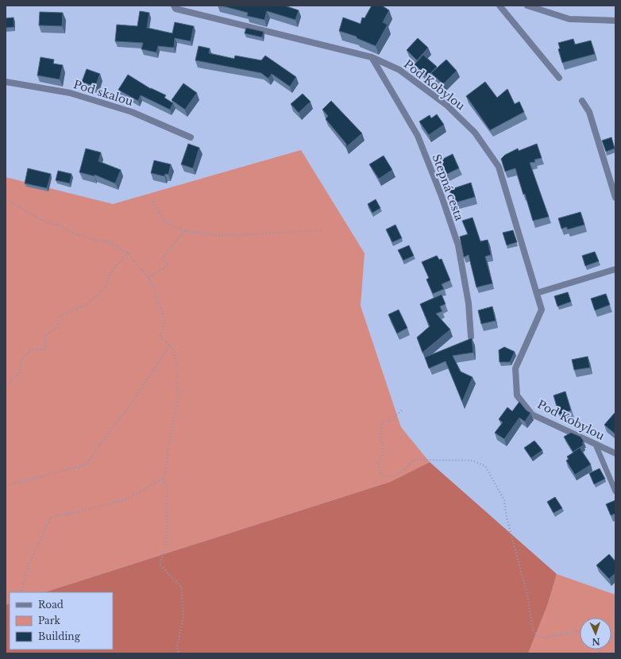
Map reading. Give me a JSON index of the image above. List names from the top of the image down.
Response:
{
  "streets": {
    "street": ["Pod Kobylou", "Pod skalou", "Stepná cesta"]
  },
  "crossings": [
    ["Pod Kobylou", "Stepná cesta"]
  ],
  "legend": ["Road", "Park", "Building"],
  "north": "bottom"
}
